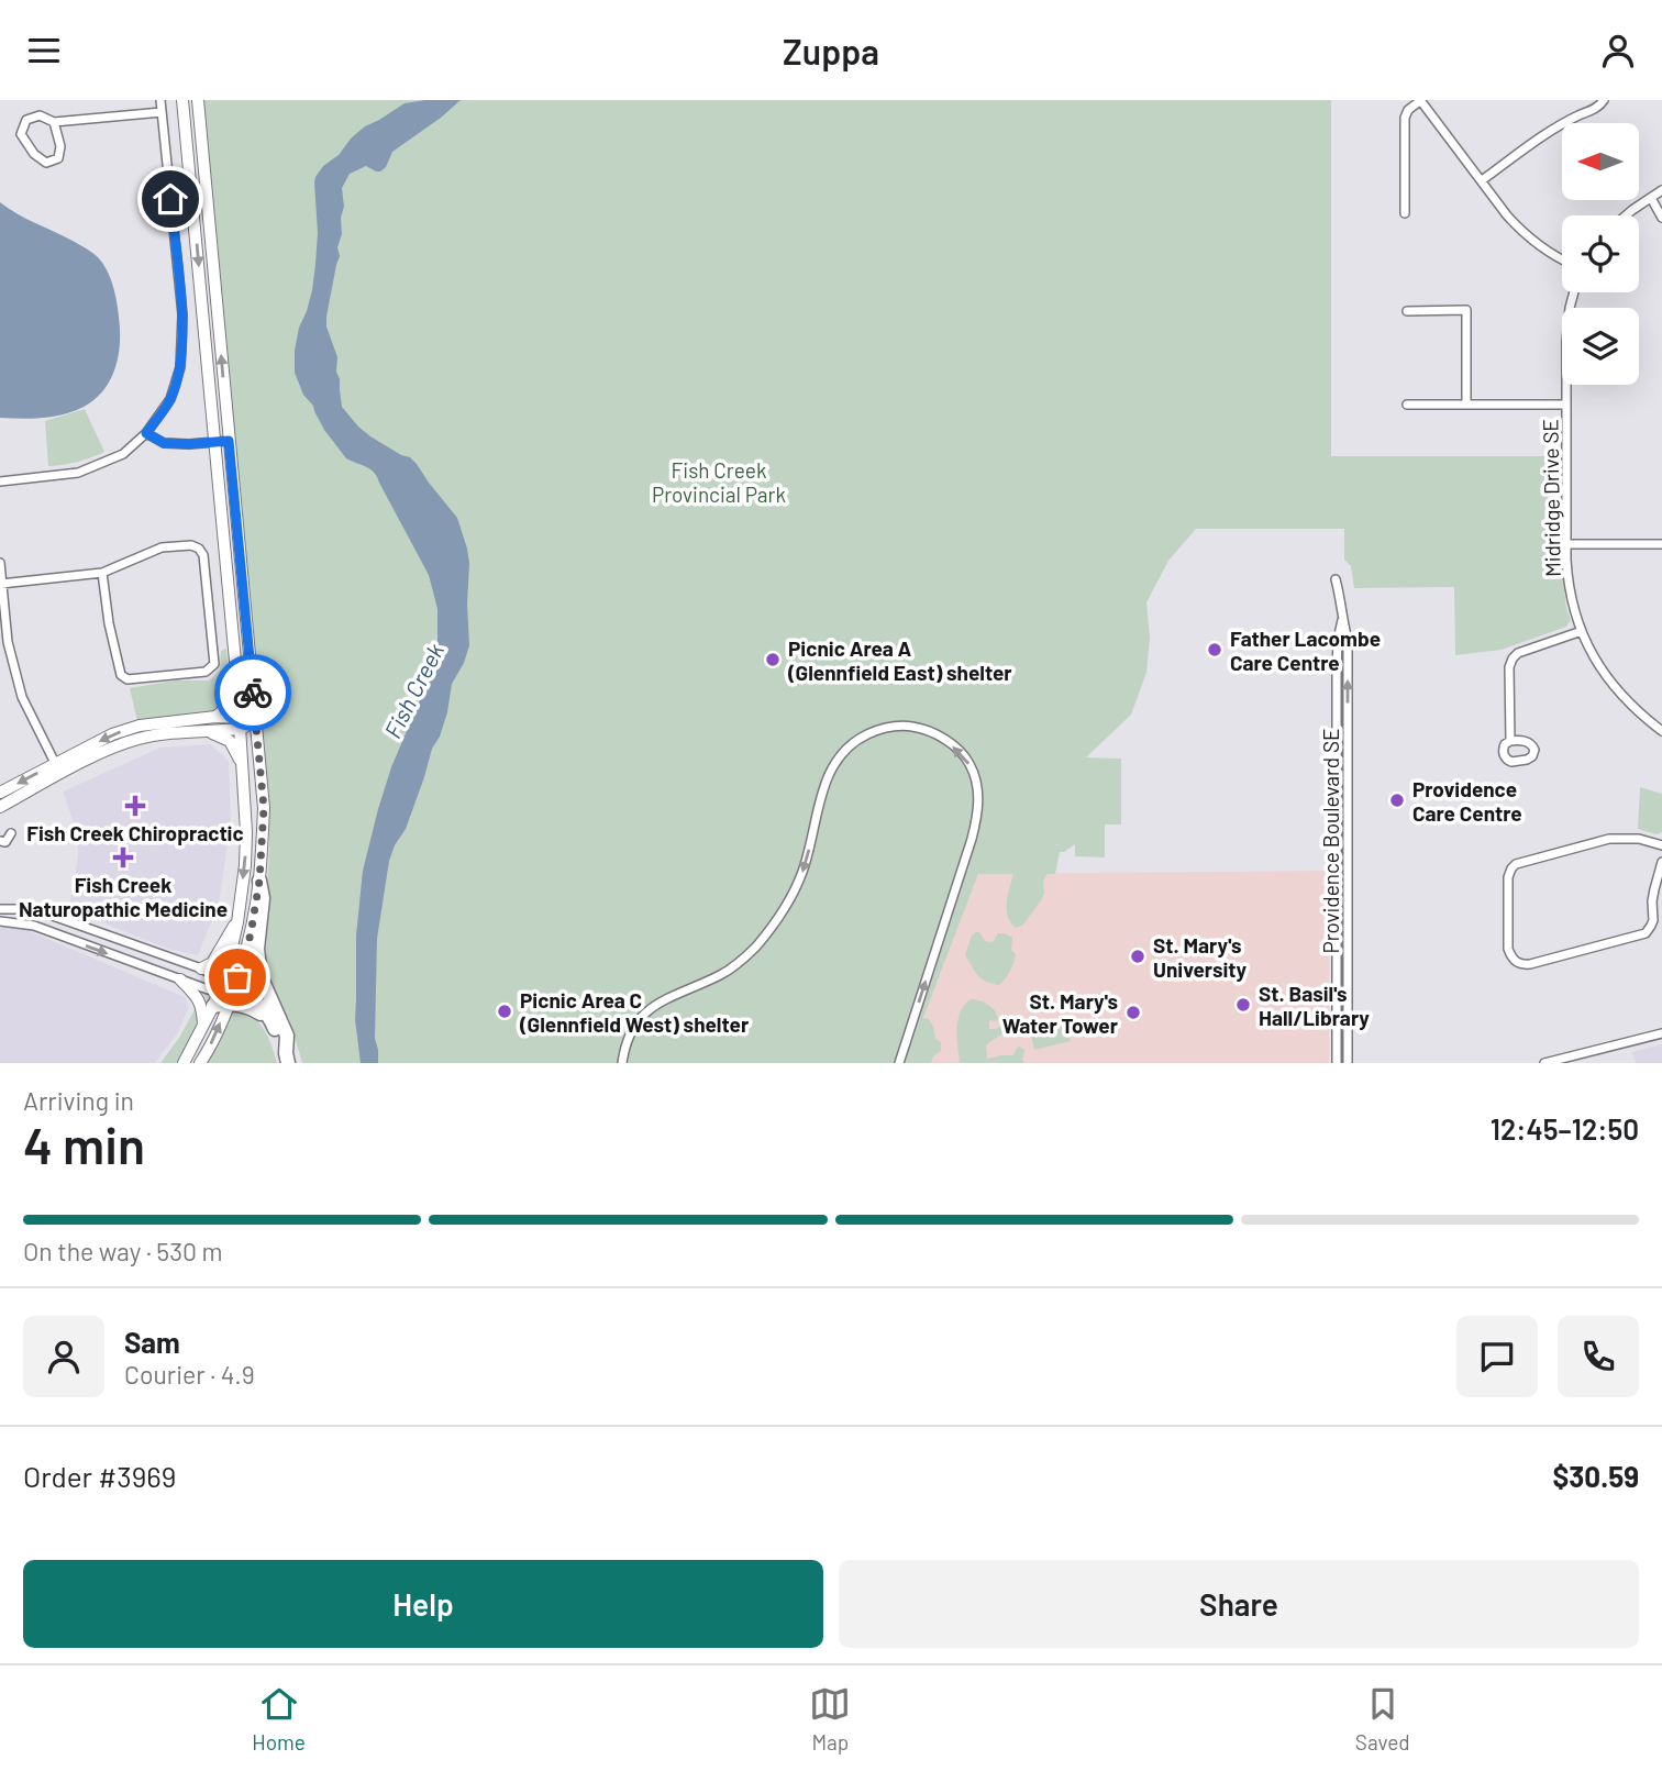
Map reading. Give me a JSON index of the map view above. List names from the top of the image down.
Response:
{
  "streets": {
    "street": ["Midridge Drive SE", "Providence Boulevard SE"]
  },
  "water": ["Fish Creek"],
  "parks": ["Fish Creek Provincial Park"],
  "places": {
    "other": [
      "Father Lacombe Care Centre",
      "Picnic Area A (Glennfield East) shelter",
      "Providence Care Centre",
      "St. Mary's University",
      "St. Basil's Hall/Library",
      "Picnic Area C (Glennfield West) shelter",
      "St. Mary's Water Tower"
    ],
    "health": ["Fish Creek Chiropractic", "Fish Creek Naturopathic Medicine"]
  },
  "north": "left",
  "page": {
    "header": "Zuppa",
    "heading": ["4 min", "Arriving in", "12:45–12:50"],
    "panel": [
      "Sam",
      "Courier · 4.9",
      "Order #3969",
      "$30.59"
    ],
    "bar": "On the way · 530 m",
    "buttons": ["Help", "Share"],
    "tabs": ["Home", "Map", "Saved"]
  }
}
